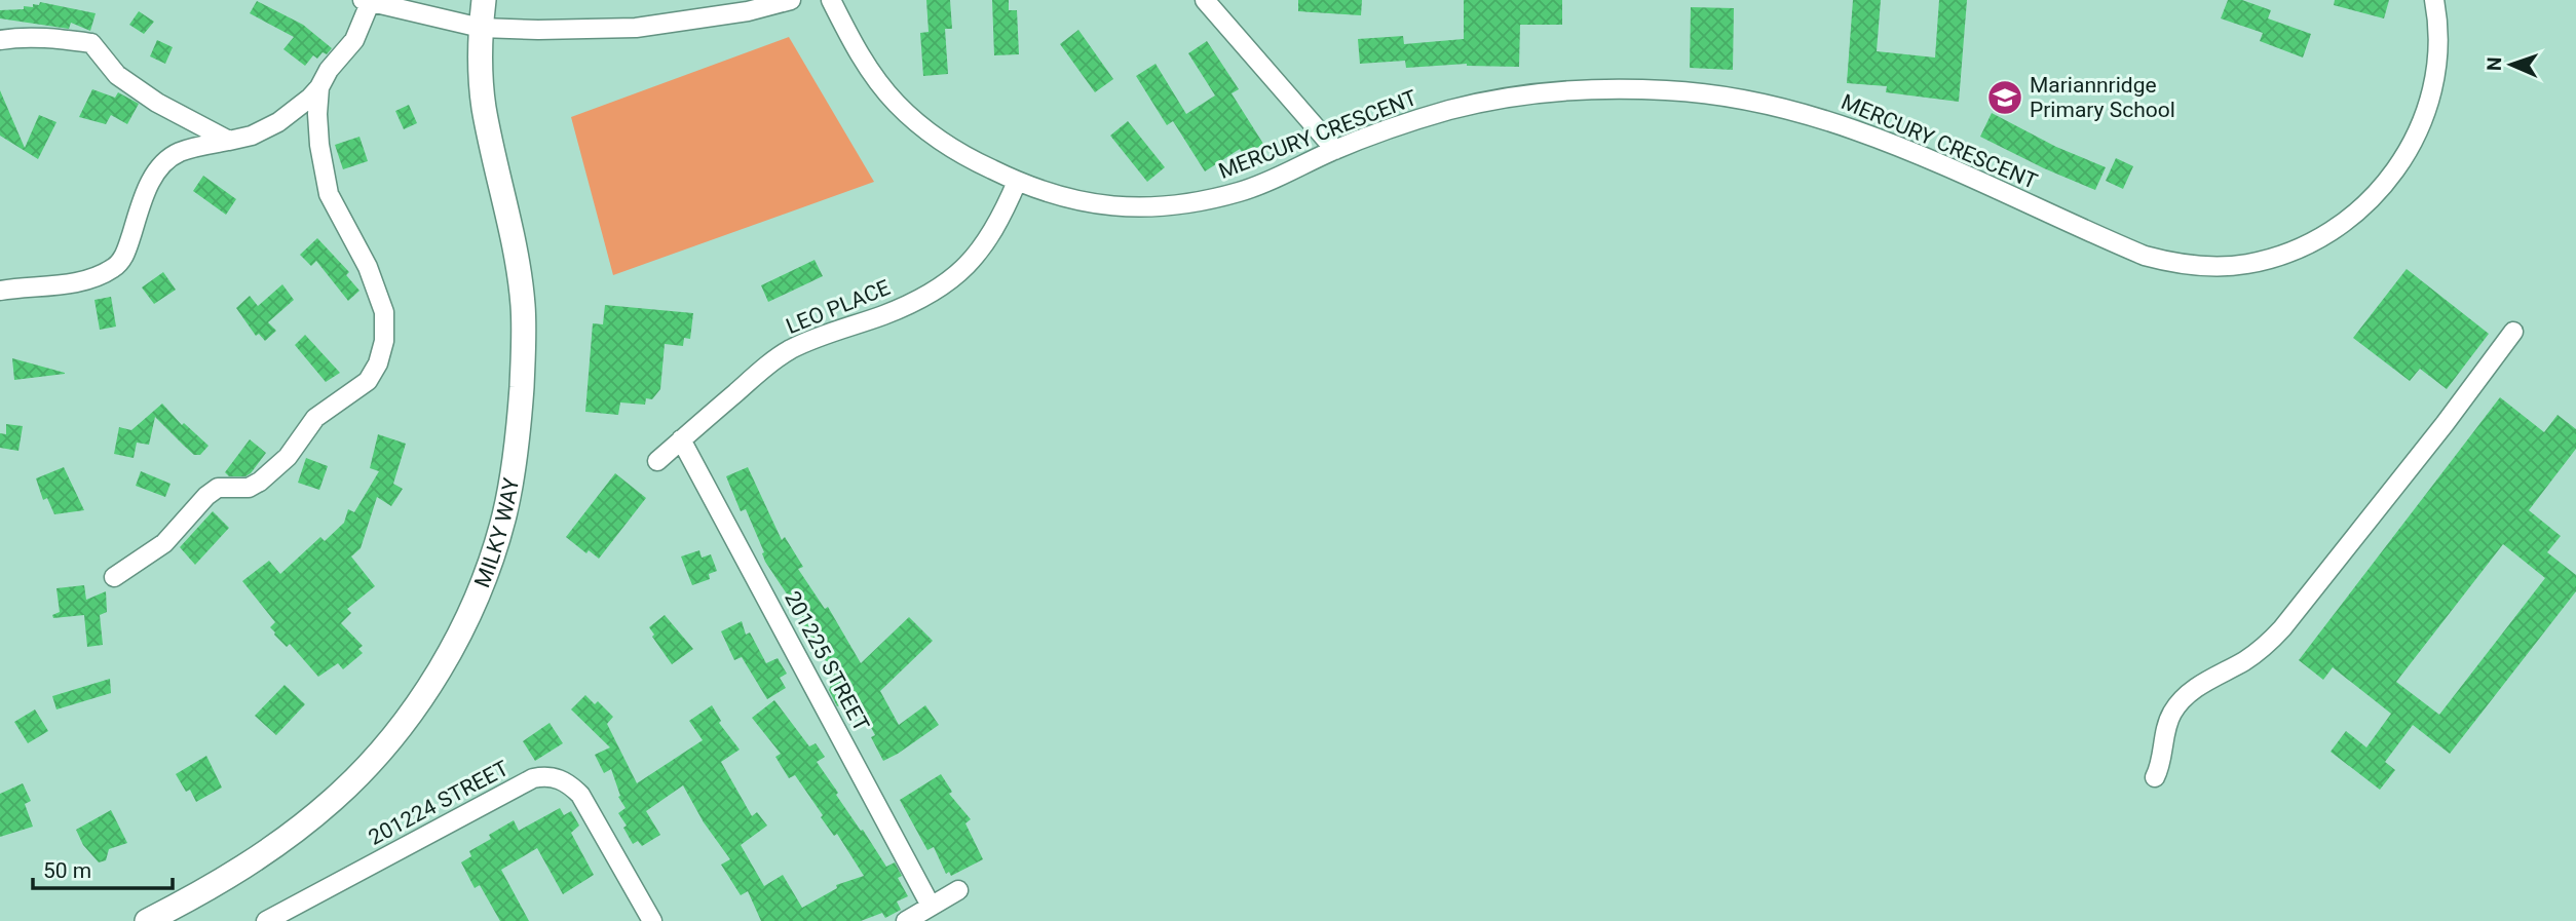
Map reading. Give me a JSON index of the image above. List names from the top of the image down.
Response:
{
  "streets": {
    "street": [
      "MERCURY CRESCENT",
      "LEO PLACE",
      "MILKY WAY",
      "201225 STREET",
      "201224 STREET"
    ]
  },
  "crossings": [
    ["MERCURY CRESCENT", "LEO PLACE"],
    ["LEO PLACE", "201225 STREET"]
  ],
  "places": {
    "school or university": ["Mariannridge Primary School"]
  },
  "scale_bar": "50 m",
  "north": "left"
}
